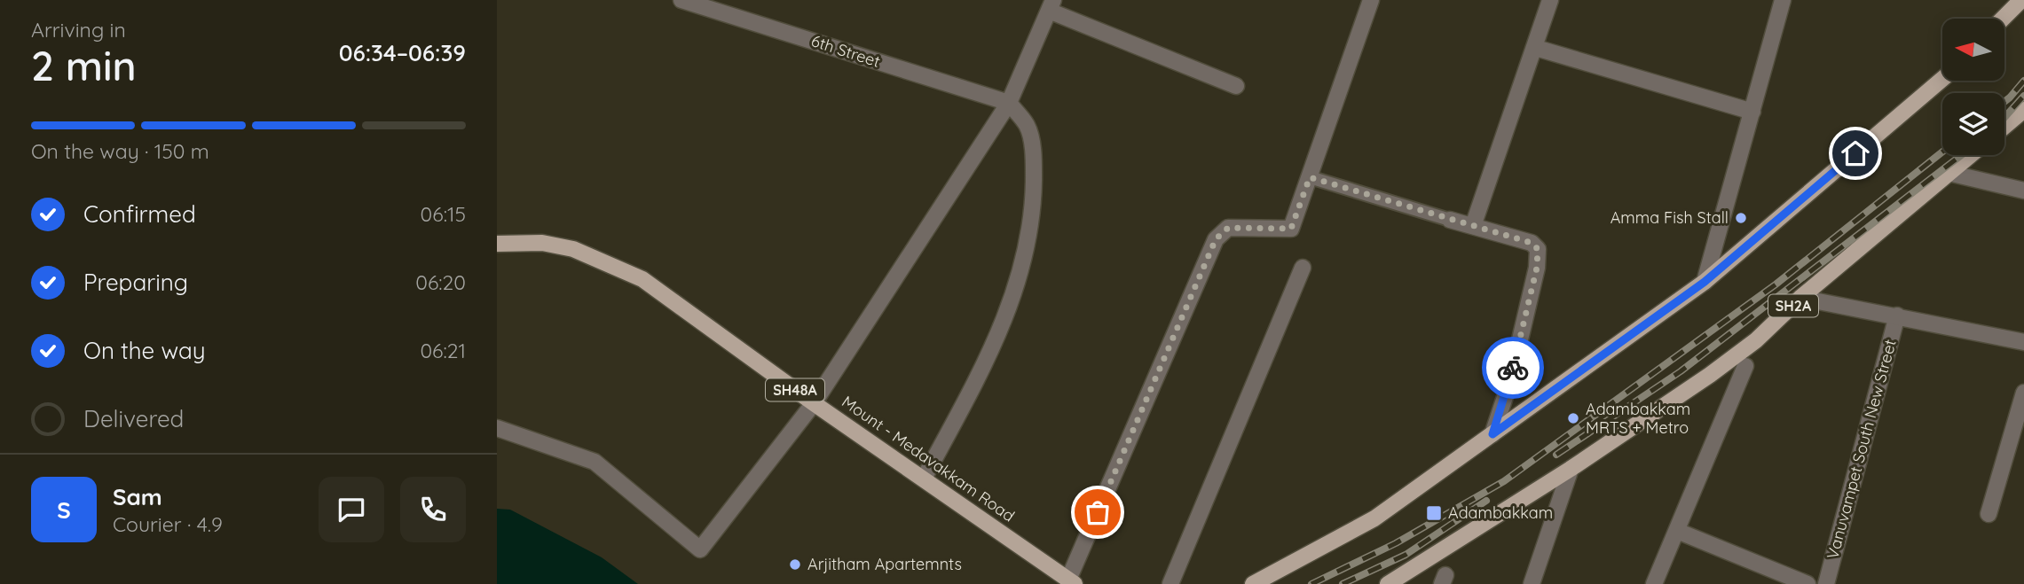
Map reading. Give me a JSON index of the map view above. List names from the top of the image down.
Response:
{
  "streets": {
    "main road": ["SH2A", "SH48A", "Mount - Medavakkam Road"],
    "street": ["6th Street", "Vanuvampet South New Street"]
  },
  "places": {
    "other": ["Amma Fish Stall", "Adambakkam MRTS + Metro", "Arjitham Apartemnts"],
    "transit": ["Adambakkam"]
  },
  "north": "left",
  "page": {
    "heading": ["2 min", "Arriving in", "06:34–06:39"],
    "panel": ["Sam", "Courier · 4.9"],
    "bar": "On the way · 150 m",
    "list": [
      ["Confirmed", "06:15"],
      ["Preparing", "06:20"],
      ["On the way", "06:21"],
      "Delivered"
    ],
    "round": "S"
  }
}
